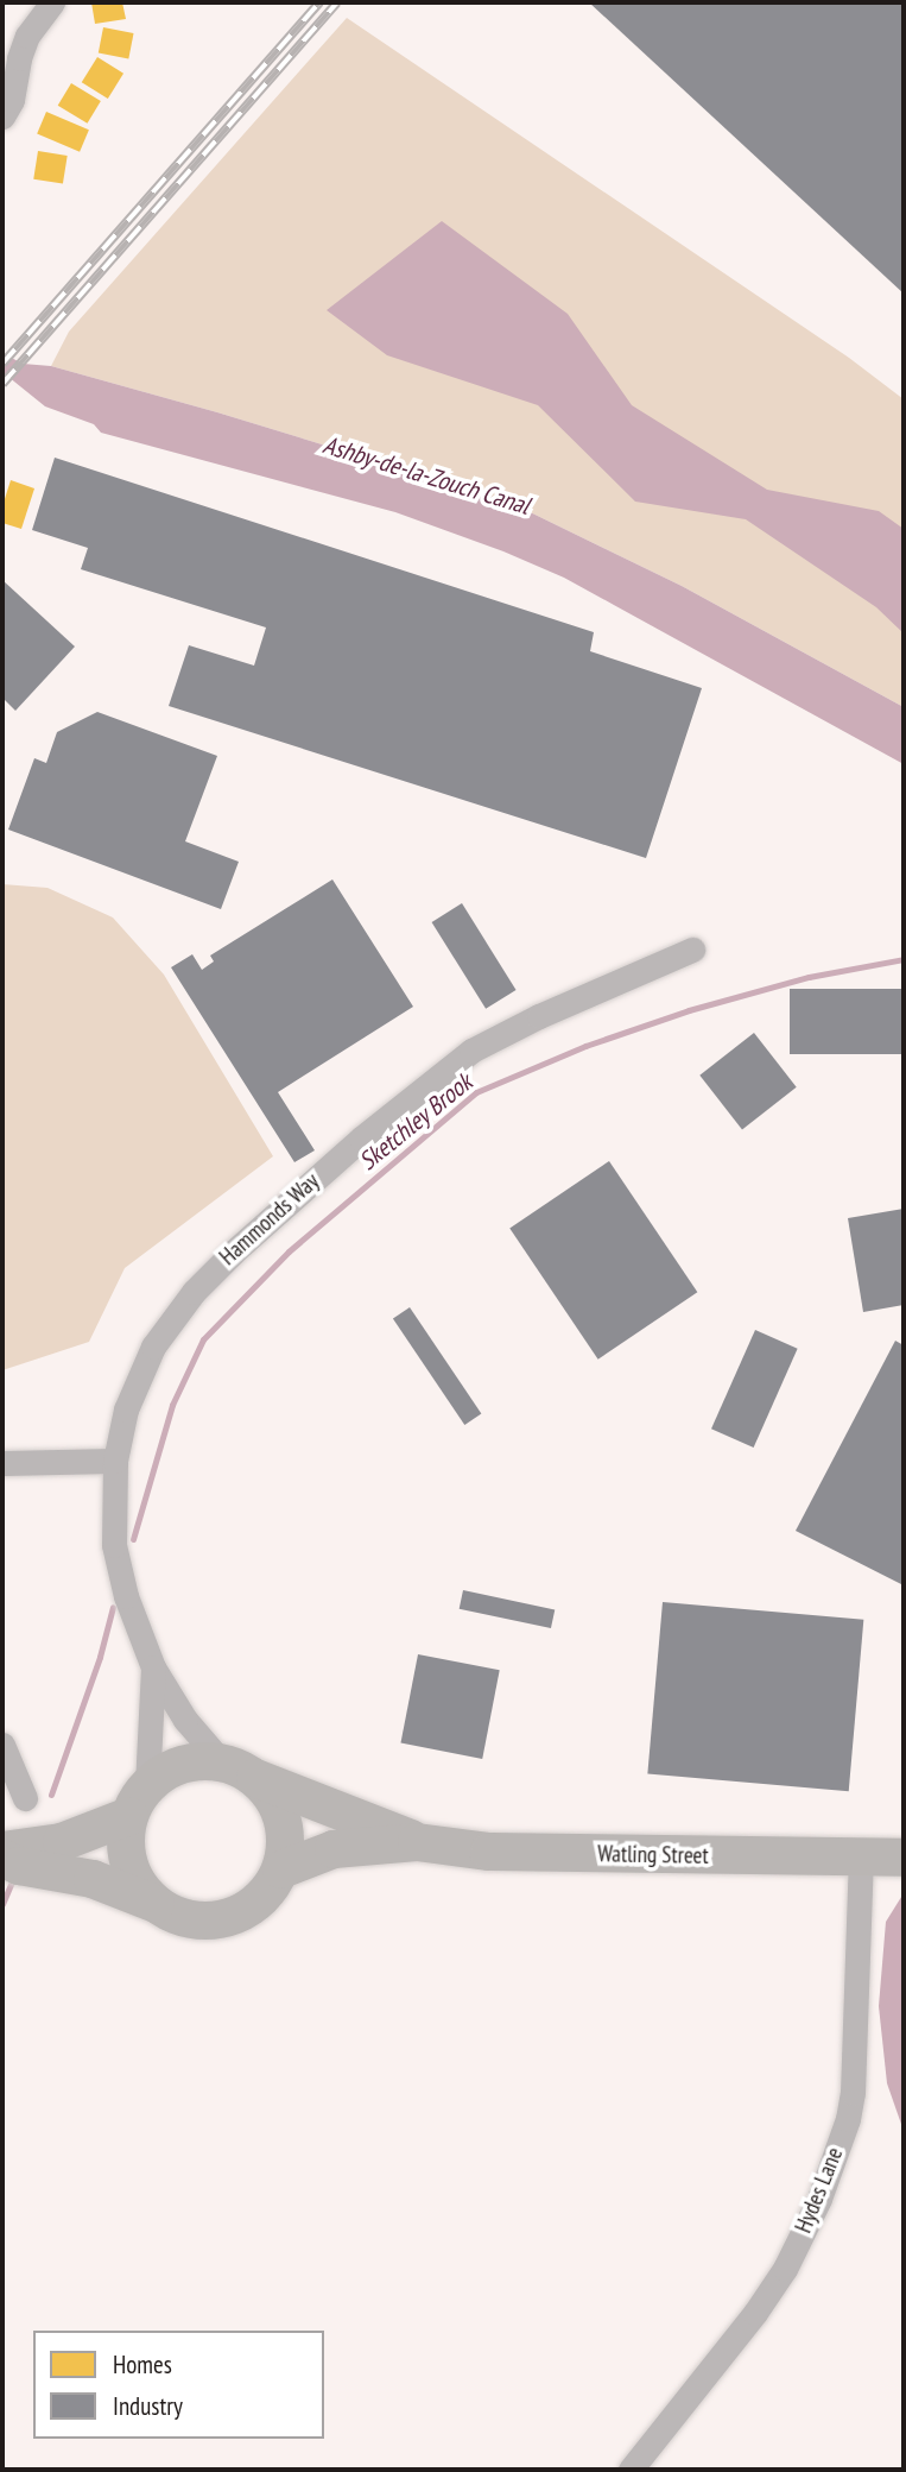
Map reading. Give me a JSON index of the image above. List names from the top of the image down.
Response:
{
  "streets": {
    "highway": ["Watling Street"],
    "street": ["Hammonds Way", "Hydes Lane"]
  },
  "crossings": [
    ["Hammonds Way", "Watling Street"],
    ["Watling Street", "Hydes Lane"]
  ],
  "water": ["Ashby-de-la-Zouch Canal", "Sketchley Brook"],
  "legend": ["Homes", "Industry"]
}
